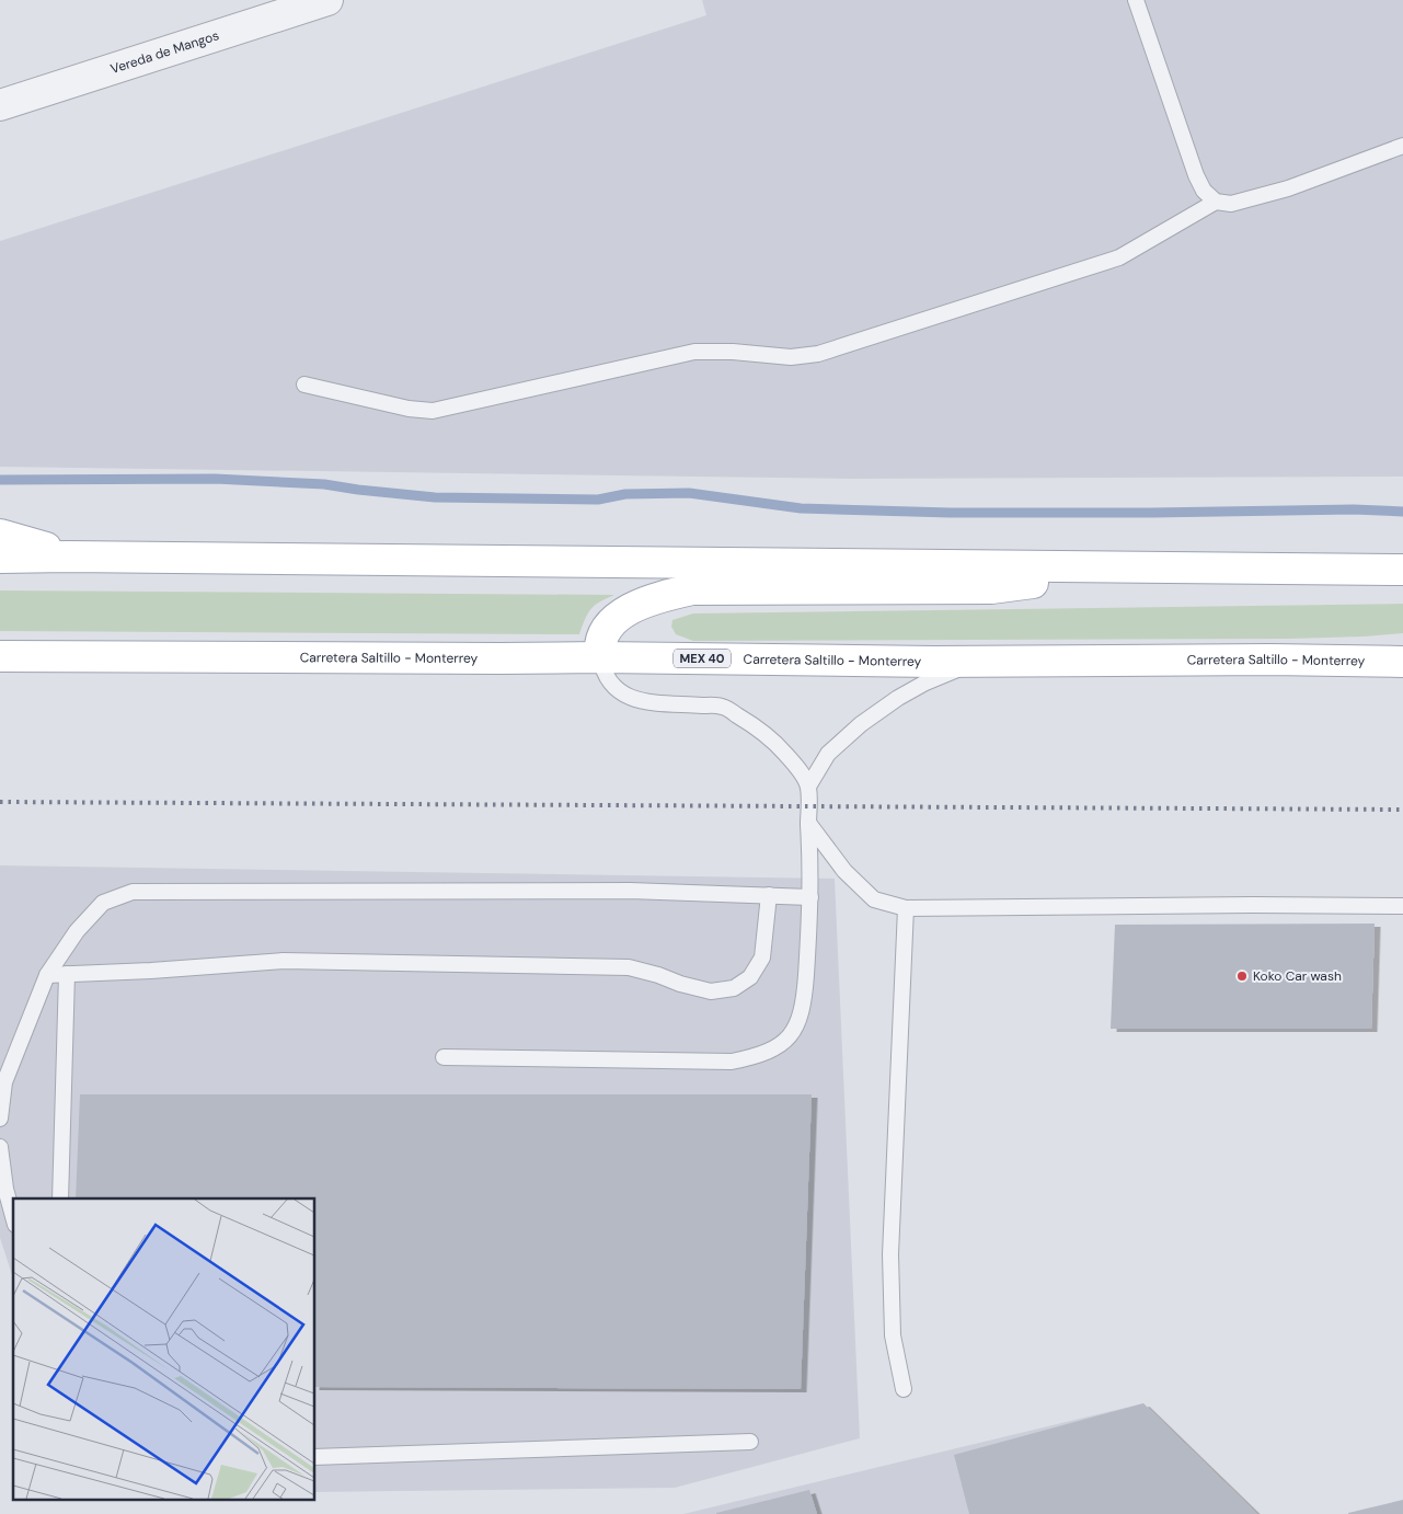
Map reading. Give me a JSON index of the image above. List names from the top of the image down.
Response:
{
  "streets": {
    "main road": ["Carretera Saltillo - Monterrey", "MEX 40"],
    "street": ["Vereda de Mangos"]
  },
  "places": ["Koko Car wash"]
}
